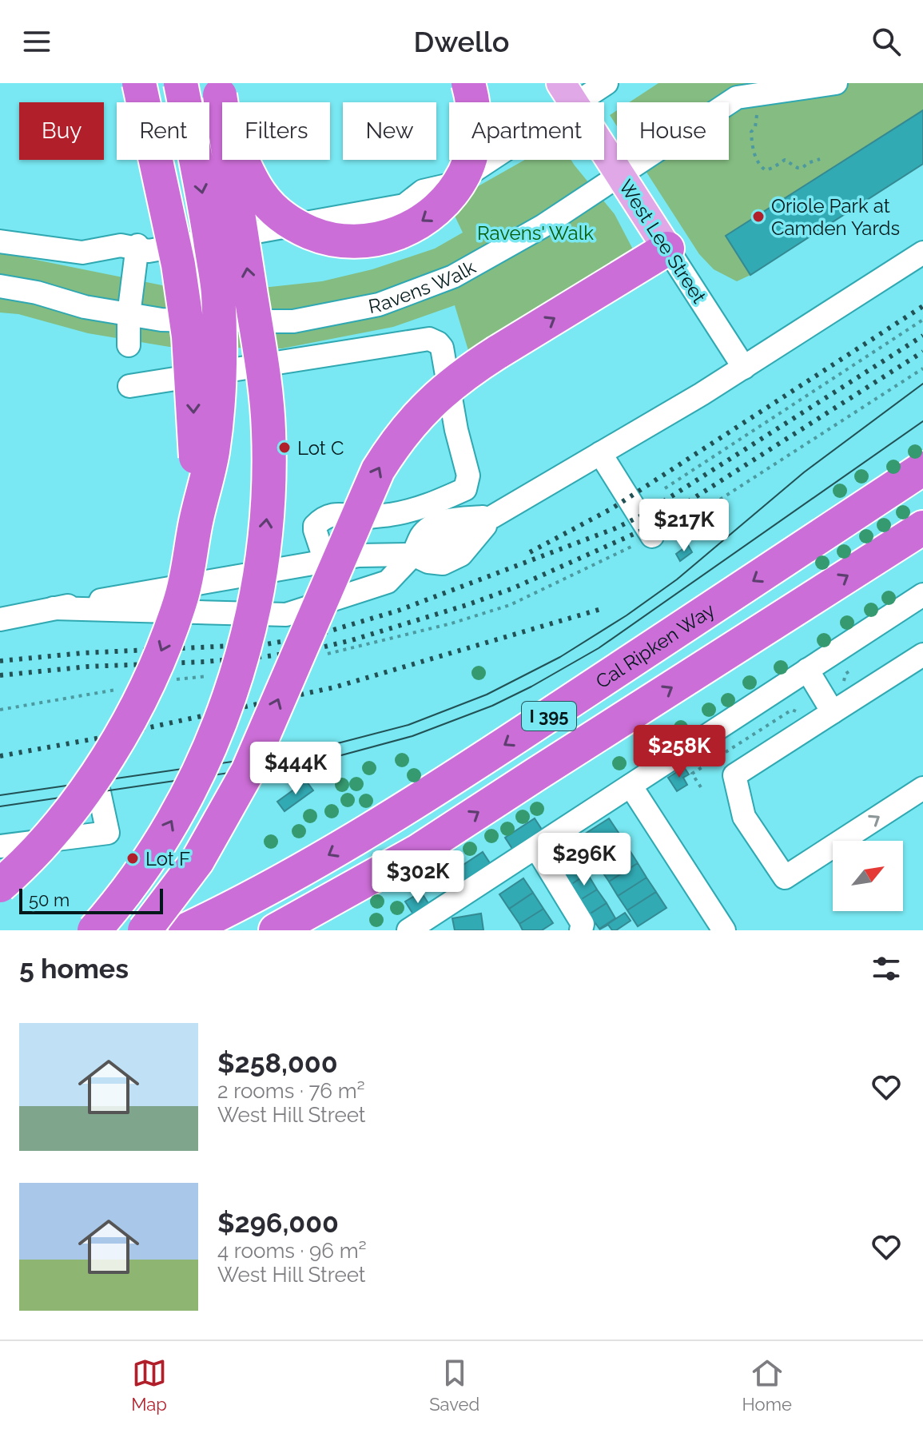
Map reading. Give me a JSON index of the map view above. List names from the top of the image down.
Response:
{
  "streets": {
    "highway": ["Cal Ripken Way", "I 395"],
    "main road": ["West Lee Street"],
    "street": ["Ravens Walk"]
  },
  "crossings": [
    ["West Lee Street", "Ravens Walk"]
  ],
  "parks": ["Ravens' Walk"],
  "places": ["Oriole Park at Camden Yards", "Lot C", "Lot F"],
  "scale_bar": "50 m",
  "north": "top right",
  "page": {
    "header": "Dwello",
    "chip": [
      "Buy",
      "Rent",
      "Filters",
      "New",
      "Apartment",
      "House"
    ],
    "price": [
      "$217K",
      "$258K",
      "$444K",
      "$296K",
      "$302K"
    ],
    "scale": "50 m",
    "heading": "5 homes",
    "list": [
      {
        "name": "$258,000",
        "note": "2 rooms · 76 m² · West Hill Street"
      },
      {
        "name": "$296,000",
        "note": "4 rooms · 96 m² · West Hill Street"
      }
    ],
    "tabs": ["Map", "Saved", "Home"]
  }
}
